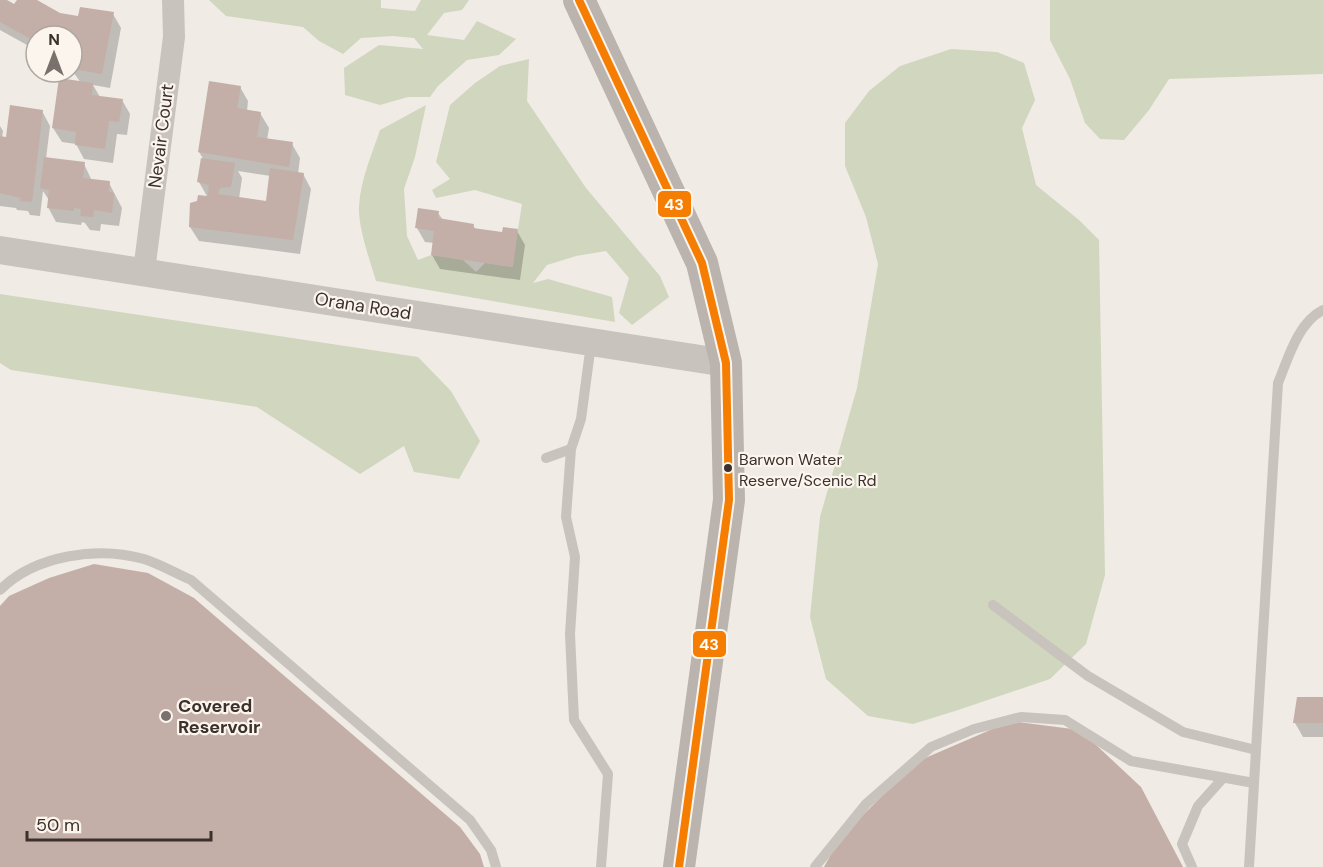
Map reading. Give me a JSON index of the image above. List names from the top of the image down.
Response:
{
  "streets": {
    "street": ["Nevair Court", "Orana Road"]
  },
  "crossings": [
    ["Nevair Court", "Orana Road"]
  ],
  "places": ["Barwon Water Reserve/Scenic Rd", "Covered Reservoir"],
  "lines": ["transit line 43"],
  "scale_bar": "50 m",
  "north": "top"
}
